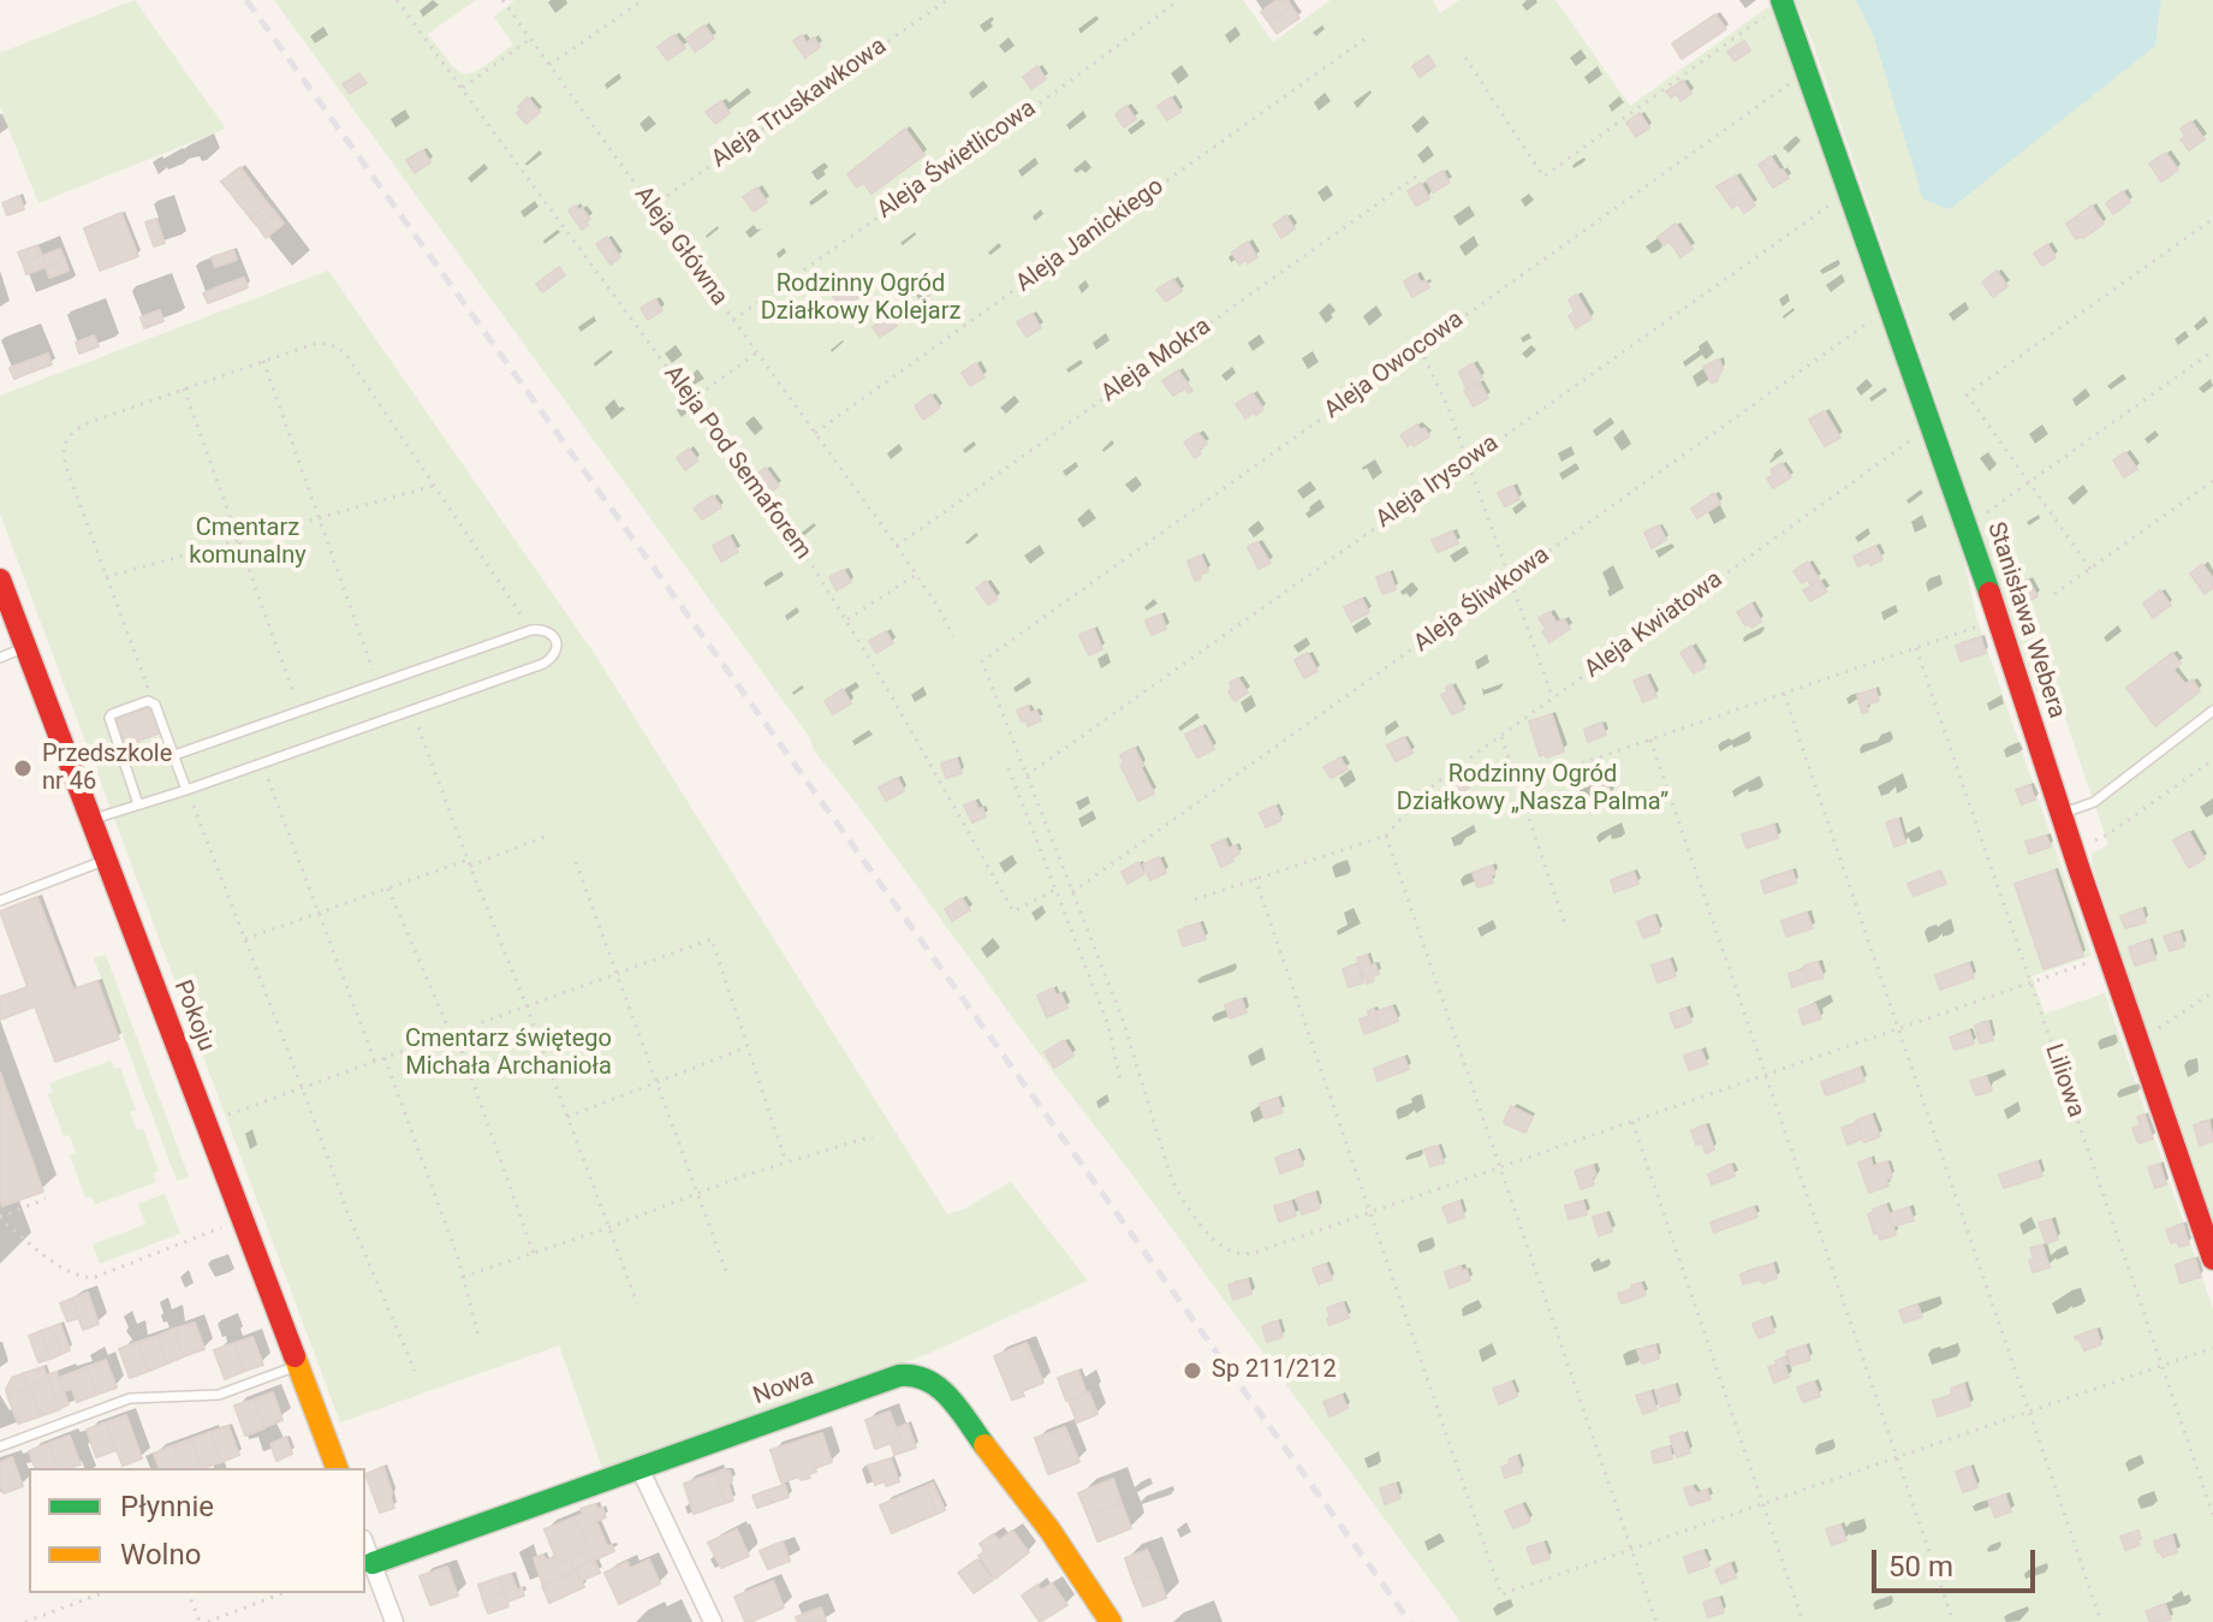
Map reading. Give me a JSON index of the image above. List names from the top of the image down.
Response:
{
  "streets": {
    "street": ["Stanisława Webera", "Pokoju", "Nowa"],
    "path": [
      "Aleja Truskawkowa",
      "Aleja Świetlicowa",
      "Aleja Janickiego",
      "Aleja Główna",
      "Aleja Mokra",
      "Aleja Owocowa",
      "Aleja Pod Semaforem",
      "Aleja Irysowa",
      "Aleja Śliwkowa",
      "Aleja Kwiatowa",
      "Liliowa"
    ]
  },
  "crossings": [
    ["Aleja Truskawkowa", "Aleja Główna"],
    ["Aleja Świetlicowa", "Aleja Główna"],
    ["Aleja Janickiego", "Aleja Główna"],
    ["Aleja Główna", "Aleja Mokra"],
    ["Aleja Owocowa", "Aleja Irysowa"],
    ["Aleja Owocowa", "Stanisława Webera"],
    ["Aleja Irysowa", "Stanisława Webera"],
    ["Aleja Śliwkowa", "Stanisława Webera"],
    ["Stanisława Webera", "Aleja Kwiatowa"]
  ],
  "parks": [
    "Rodzinny Ogród Działkowy Kolejarz",
    "Cmentarz komunalny",
    "Rodzinny Ogród Działkowy „Nasza Palma”",
    "Cmentarz świętego Michała Archanioła"
  ],
  "places": ["Przedszkole nr 46", "Sp 211/212"],
  "legend": ["Płynnie", "Wolno"],
  "scale_bar": "50 m"
}
